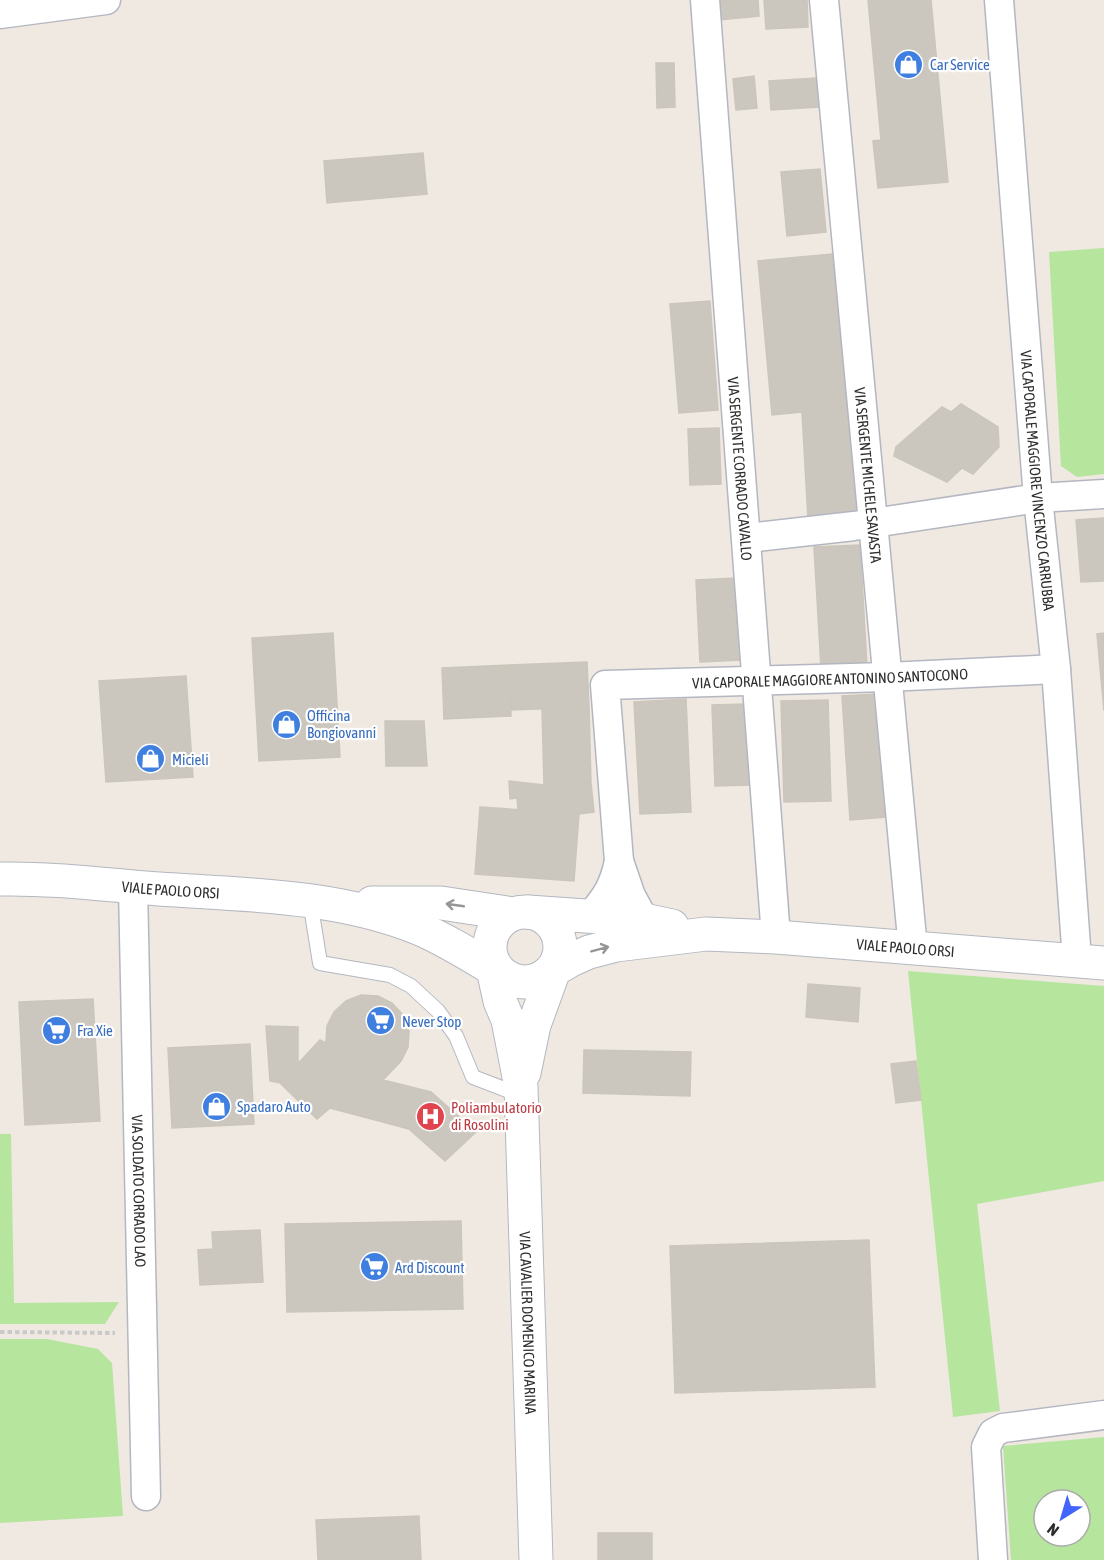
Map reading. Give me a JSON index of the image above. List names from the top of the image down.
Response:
{
  "streets": {
    "main road": ["VIALE PAOLO ORSI", "VIA CAVALIER DOMENICO MARINA"],
    "street": [
      "VIA SERGENTE CORRADO CAVALLO",
      "VIA SERGENTE MICHELE SAVASTA",
      "VIA CAPORALE MAGGIORE VINCENZO CARRUBBA",
      "VIA CAPORALE MAGGIORE ANTONINO SANTOCONO",
      "VIA SOLDATO CORRADO LAO"
    ]
  },
  "crossings": [
    ["VIA SERGENTE CORRADO CAVALLO", "VIA CAPORALE MAGGIORE ANTONINO SANTOCONO"],
    ["VIA SERGENTE CORRADO CAVALLO", "VIALE PAOLO ORSI"],
    ["VIA SERGENTE MICHELE SAVASTA", "VIA CAPORALE MAGGIORE ANTONINO SANTOCONO"],
    ["VIA SERGENTE MICHELE SAVASTA", "VIALE PAOLO ORSI"],
    ["VIA CAPORALE MAGGIORE VINCENZO CARRUBBA", "VIA CAPORALE MAGGIORE ANTONINO SANTOCONO"],
    ["VIA CAPORALE MAGGIORE VINCENZO CARRUBBA", "VIALE PAOLO ORSI"],
    ["VIALE PAOLO ORSI", "VIA SOLDATO CORRADO LAO"]
  ],
  "places": {
    "shop": [
      "Car Service",
      "Officina Bongiovanni",
      "Micieli",
      "Spadaro Auto"
    ],
    "supermarket": ["Never Stop", "Fra Xie", "Ard Discount"],
    "hospital": ["Poliambulatorio di Rosolini"]
  },
  "north": "bottom left"
}
